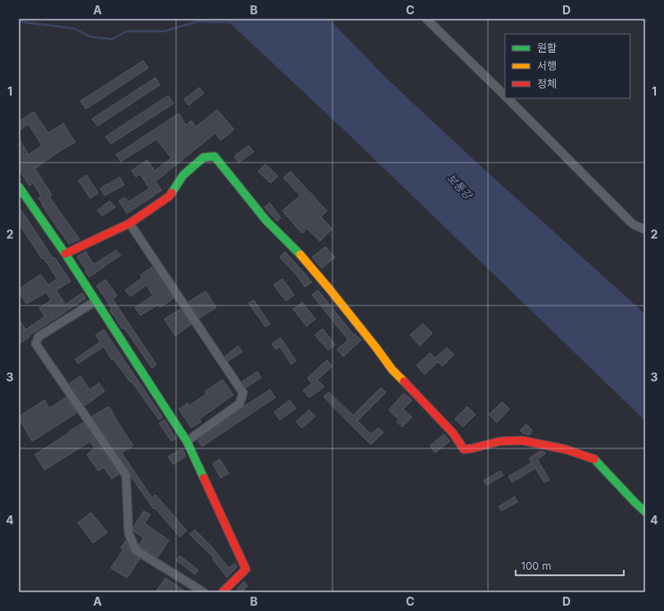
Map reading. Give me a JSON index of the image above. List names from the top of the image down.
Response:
{
  "water": ["보통강"],
  "legend": ["원활", "서행", "정체"],
  "scale_bar": "100 m",
  "grid": {
    "columns": [
      "A",
      "B",
      "C",
      "D"
    ],
    "rows": [
      "1",
      "2",
      "3",
      "4"
    ]
  }
}
